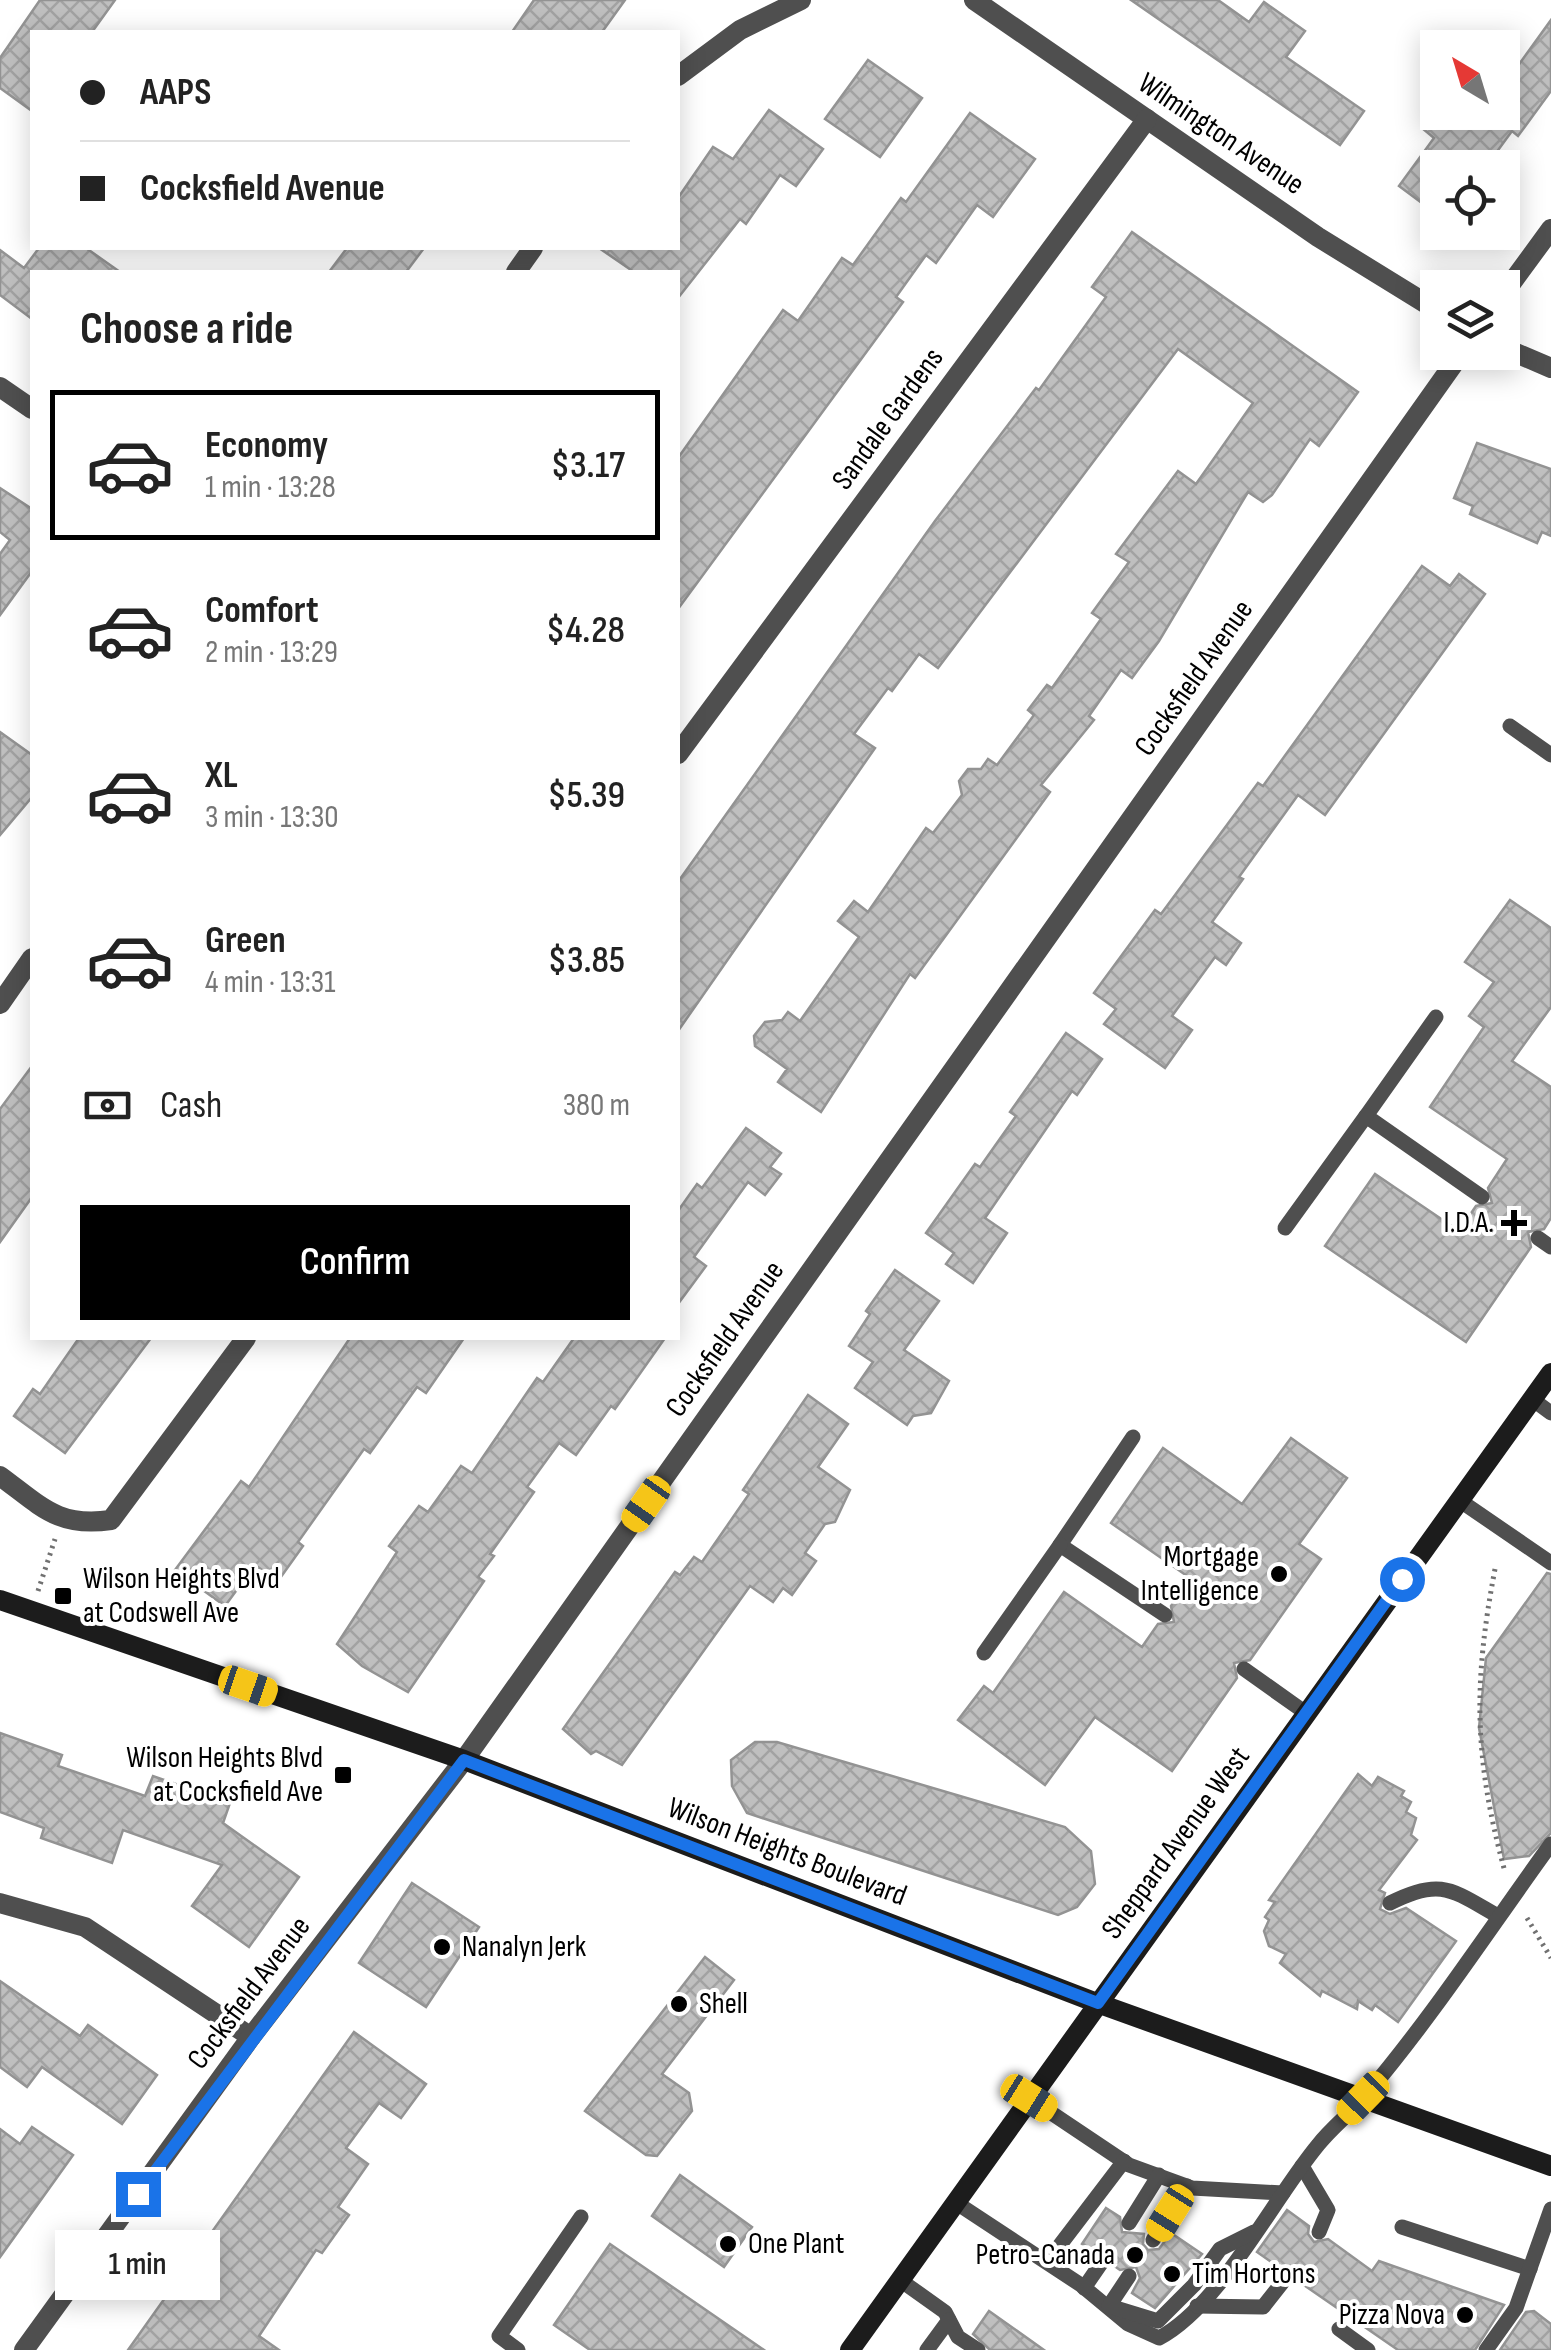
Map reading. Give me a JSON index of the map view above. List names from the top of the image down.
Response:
{
  "streets": {
    "main road": ["Sheppard Avenue West", "Wilson Heights Boulevard"],
    "street": ["Wilmington Avenue", "Sandale Gardens", "Cocksfield Avenue"]
  },
  "crossings": [
    ["Wilmington Avenue", "Sandale Gardens"],
    ["Cocksfield Avenue", "Wilson Heights Boulevard"],
    ["Sheppard Avenue West", "Wilson Heights Boulevard"]
  ],
  "places": {
    "health": ["I.D.A."],
    "other": [
      "Mortgage Intelligence",
      "Nanalyn Jerk",
      "Shell",
      "One Plant",
      "Petro-Canada",
      "Tim Hortons",
      "Pizza Nova"
    ],
    "transit": ["Wilson Heights Blvd at Codswell Ave", "Wilson Heights Blvd at Cocksfield Ave"]
  },
  "north": "top left",
  "page": {
    "banner": ["AAPS", "Cocksfield Avenue"],
    "heading": "Choose a ride",
    "list": [
      {
        "name": "Economy",
        "note": "1 min · 13:28",
        "value": "$3.17"
      },
      {
        "name": "Comfort",
        "note": "2 min · 13:29",
        "value": "$4.28"
      },
      {
        "name": "XL",
        "note": "3 min · 13:30",
        "value": "$5.39"
      },
      {
        "name": "Green",
        "note": "4 min · 13:31",
        "value": "$3.85"
      }
    ],
    "pay": ["Cash", "380 m"],
    "buttons": "Confirm",
    "bubble": "1 min"
  }
}
